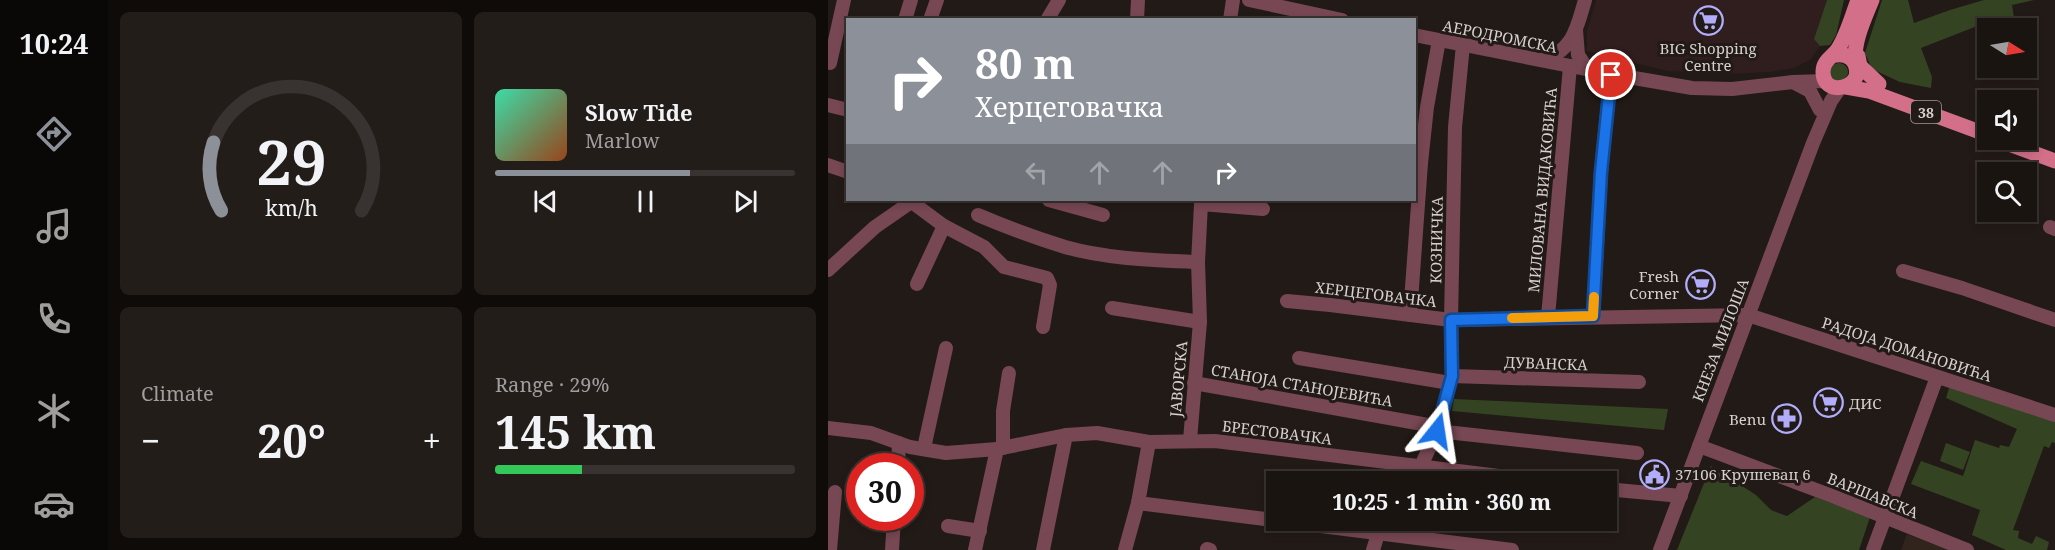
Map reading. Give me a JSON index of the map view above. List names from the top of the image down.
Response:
{
  "streets": {
    "main road": ["38"],
    "street": [
      "АЕРОДРОМСКА",
      "МИЛОВАНА ВИДАКОВИЋА",
      "КОЗНИЧКА",
      "ХЕРЦЕГОВАЧКА",
      "КНЕЗА МИЛОША",
      "РАДОЈА ДОМАНОВИЋА",
      "ДУВАНСКА",
      "ЈАВОРСКА",
      "СТАНОЈА СТАНОЈЕВИЋА",
      "БРЕСТОВАЧКА",
      "ВАРШАВСКА"
    ]
  },
  "crossings": [
    ["АЕРОДРОМСКА", "38"],
    ["АЕРОДРОМСКА", "МИЛОВАНА ВИДАКОВИЋА"],
    ["АЕРОДРОМСКА", "КОЗНИЧКА"],
    ["АЕРОДРОМСКА", "КНЕЗА МИЛОША"],
    ["38", "КНЕЗА МИЛОША"],
    ["МИЛОВАНА ВИДАКОВИЋА", "ХЕРЦЕГОВАЧКА"],
    ["КОЗНИЧКА", "ХЕРЦЕГОВАЧКА"],
    ["КОЗНИЧКА", "ДУВАНСКА"],
    ["КОЗНИЧКА", "СТАНОЈА СТАНОЈЕВИЋА"],
    ["КОЗНИЧКА", "БРЕСТОВАЧКА"],
    ["ХЕРЦЕГОВАЧКА", "КНЕЗА МИЛОША"],
    ["ХЕРЦЕГОВАЧКА", "РАДОЈА ДОМАНОВИЋА"],
    ["КНЕЗА МИЛОША", "РАДОЈА ДОМАНОВИЋА"],
    ["КНЕЗА МИЛОША", "ВАРШАВСКА"],
    ["ЈАВОРСКА", "СТАНОЈА СТАНОЈЕВИЋА"],
    ["ЈАВОРСКА", "БРЕСТОВАЧКА"]
  ],
  "places": {
    "supermarket": ["BIG Shopping Centre", "Fresh Corner", "ДИС"],
    "pharmacy": ["Benu"],
    "public building": ["37106 Крушевац 6"]
  },
  "north": "right",
  "page": {
    "tabs": "10:24",
    "turn": ["80 m", "Херцеговачка"],
    "song": ["Slow Tide", "Marlow"],
    "tile": [
      "Climate",
      ["Range · 29%", "145 km"]
    ],
    "heat": ["−", "20°", "+"],
    "limit": "30",
    "trip": "10:25 · 1 min · 360 m",
    "gauge": ["29", "km/h"]
  }
}
